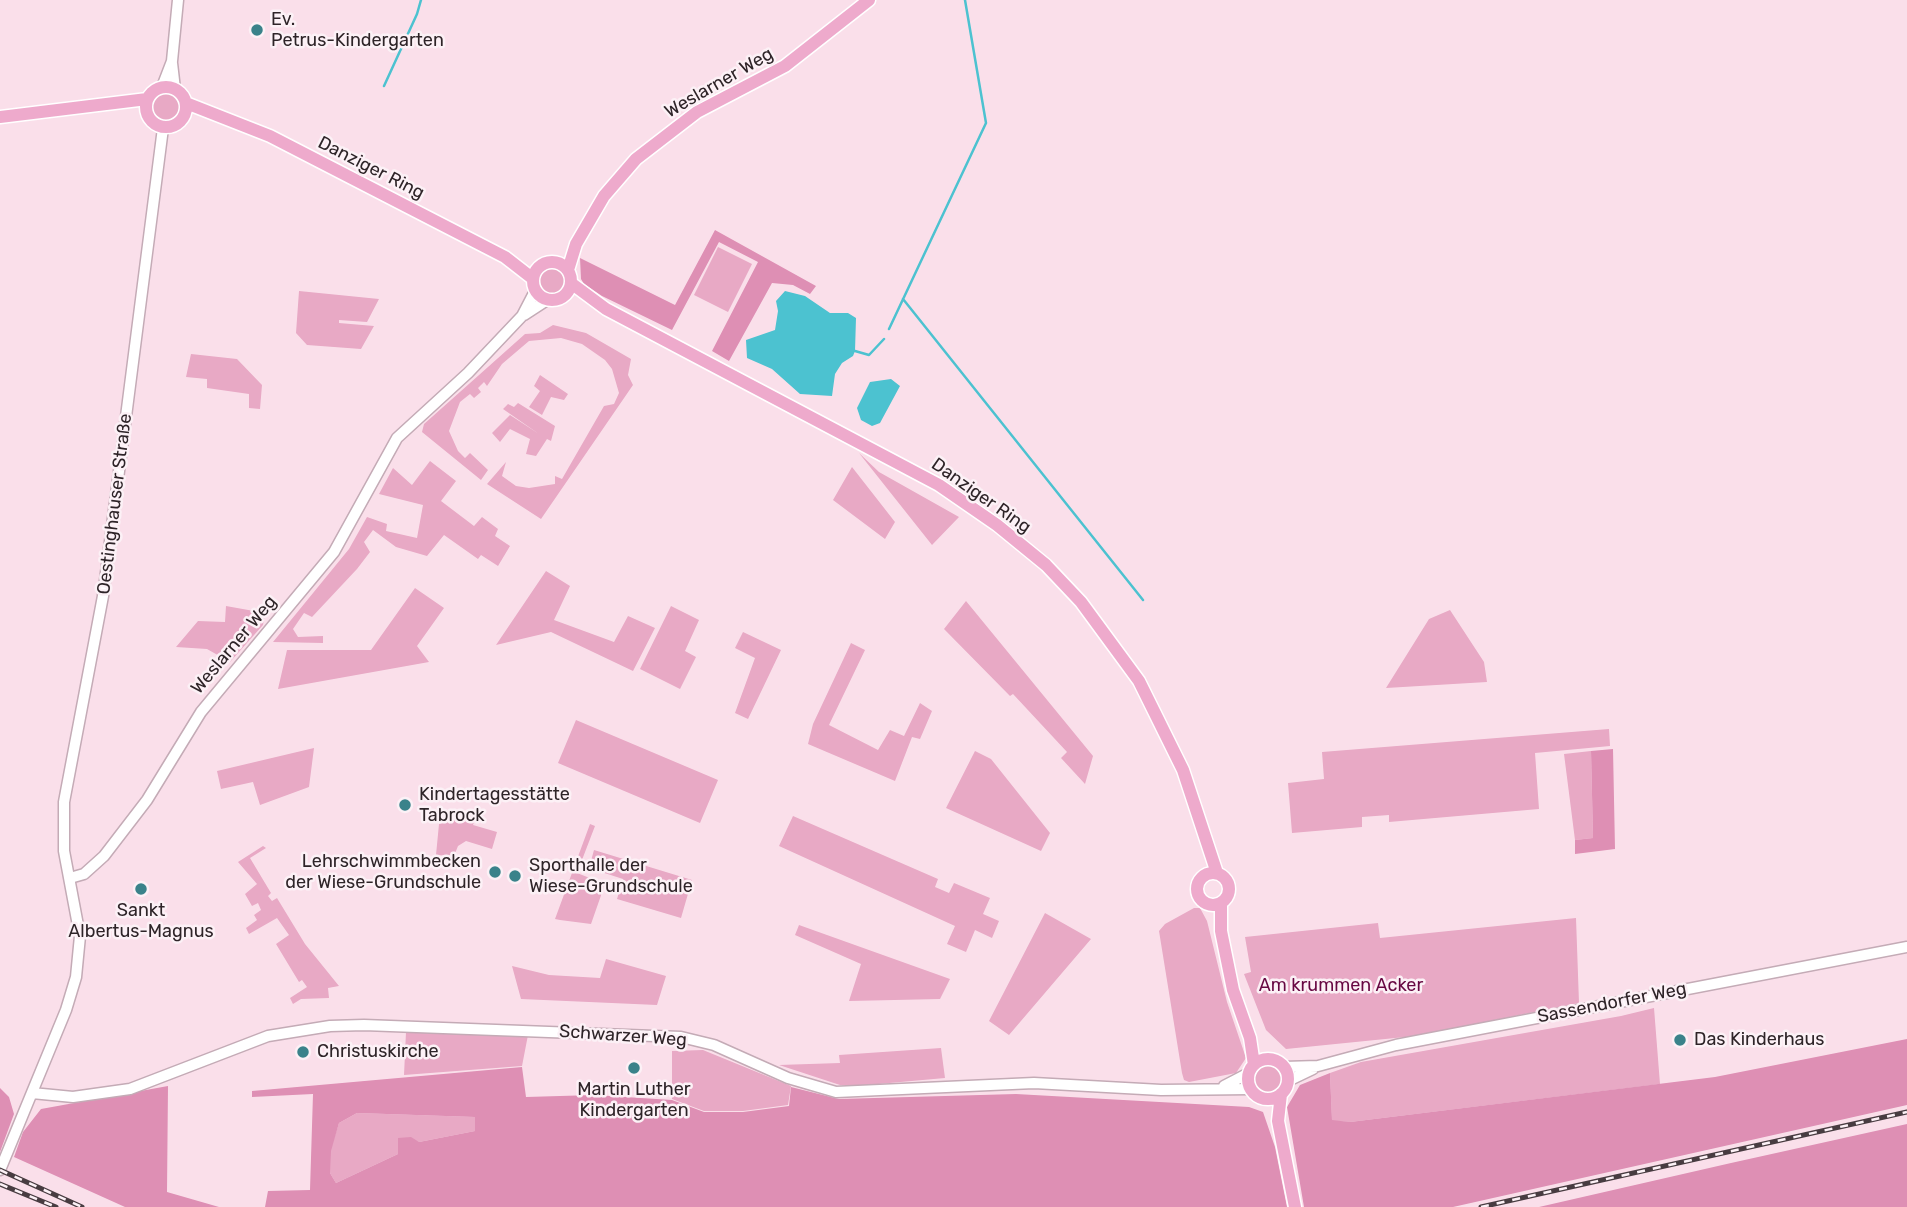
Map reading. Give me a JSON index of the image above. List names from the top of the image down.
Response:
{
  "streets": {
    "main road": ["Weslarner Weg", "Danziger Ring"],
    "street": ["Oestinghauser Straße", "Sassendorfer Weg", "Schwarzer Weg"]
  },
  "crossings": [
    ["Weslarner Weg", "Danziger Ring"],
    ["Weslarner Weg", "Oestinghauser Straße"],
    ["Danziger Ring", "Oestinghauser Straße"],
    ["Oestinghauser Straße", "Schwarzer Weg"],
    ["Sassendorfer Weg", "Schwarzer Weg"]
  ],
  "parks": ["Am krummen Acker"],
  "places": [
    "Ev. Petrus-Kindergarten",
    "Kindertagesstätte Tabrock",
    "Lehrschwimmbecken der Wiese-Grundschule",
    "Sporthalle der Wiese-Grundschule",
    "Sankt Albertus-Magnus",
    "Das Kinderhaus",
    "Christuskirche",
    "Martin Luther Kindergarten"
  ]
}
